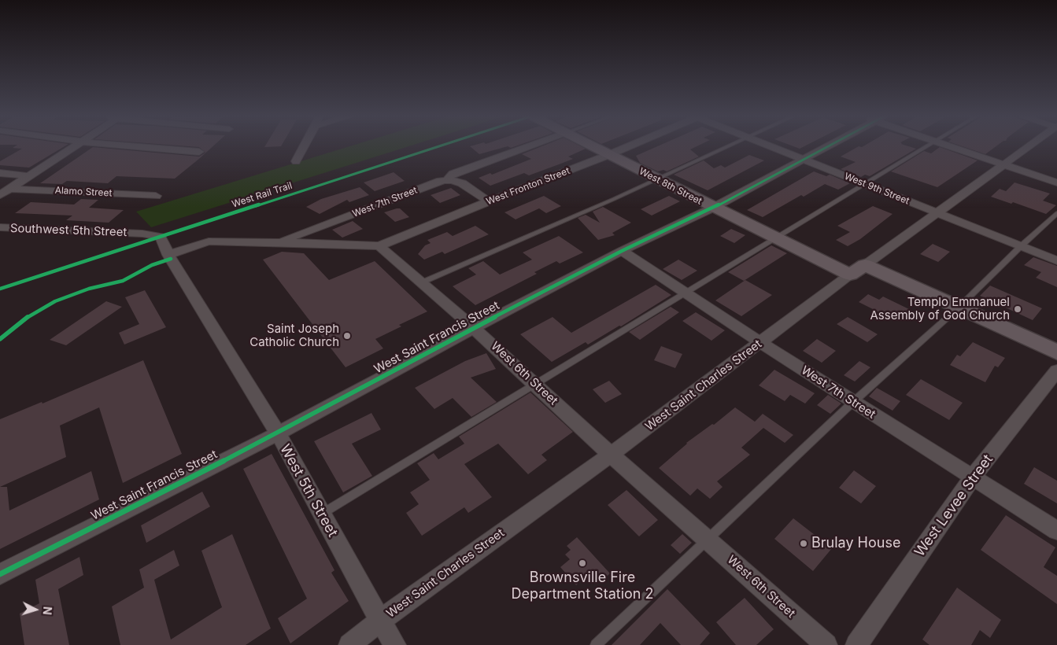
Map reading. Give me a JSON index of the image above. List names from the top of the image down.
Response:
{
  "streets": {
    "street": [
      "West Fronton Street",
      "West 8th Street",
      "West 9th Street",
      "Alamo Street",
      "West 7th Street",
      "Southwest 5th Street",
      "West Saint Francis Street",
      "West 6th Street",
      "West Saint Charles Street",
      "West 5th Street",
      "West Levee Street"
    ],
    "cycle path": ["West Rail Trail"]
  },
  "crossings": [
    ["West Fronton Street", "West 8th Street"],
    ["West Fronton Street", "West 7th Street"],
    ["West Fronton Street", "West 6th Street"],
    ["West 8th Street", "West Saint Francis Street"],
    ["West 8th Street", "West Saint Charles Street"],
    ["West 9th Street", "West Saint Francis Street"],
    ["West 9th Street", "West Saint Charles Street"],
    ["West 7th Street", "West Saint Francis Street"],
    ["West 7th Street", "West Saint Charles Street"],
    ["West 7th Street", "West Levee Street"],
    ["Southwest 5th Street", "West 5th Street"],
    ["West Saint Francis Street", "West 6th Street"],
    ["West Saint Francis Street", "West 5th Street"],
    ["West 6th Street", "West Saint Charles Street"],
    ["West Saint Charles Street", "West 5th Street"]
  ],
  "places": [
    "Templo Emmanuel Assembly of God Church",
    "Saint Joseph Catholic Church",
    "Brulay House",
    "Brownsville Fire Department Station 2"
  ],
  "north": "right"
}
